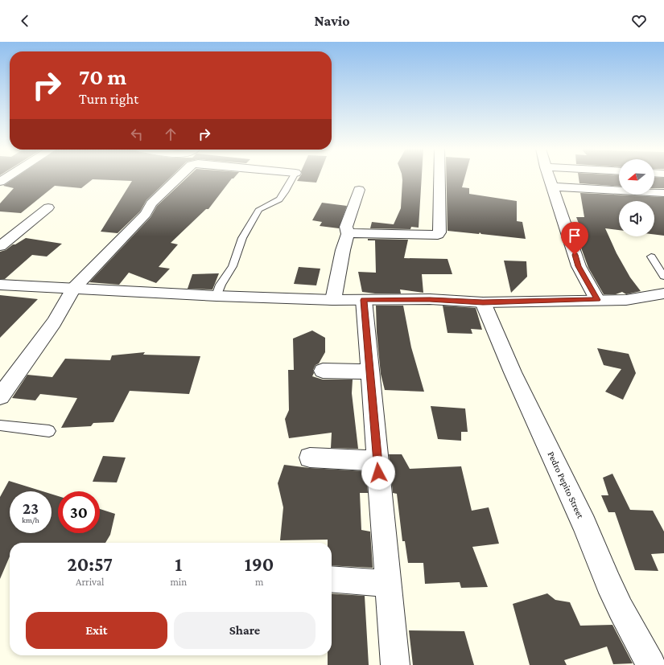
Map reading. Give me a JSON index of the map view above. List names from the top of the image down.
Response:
{
  "streets": {
    "street": ["Pedro Pepito Street"]
  },
  "north": "left",
  "page": {
    "header": "Navio",
    "turn": ["70 m", "Turn right"],
    "speed": "23 km/h",
    "limit": "30",
    "eta": [
      "20:57",
      "Arrival",
      "1",
      "min",
      "190",
      "m"
    ],
    "buttons": ["Exit", "Share"]
  }
}
